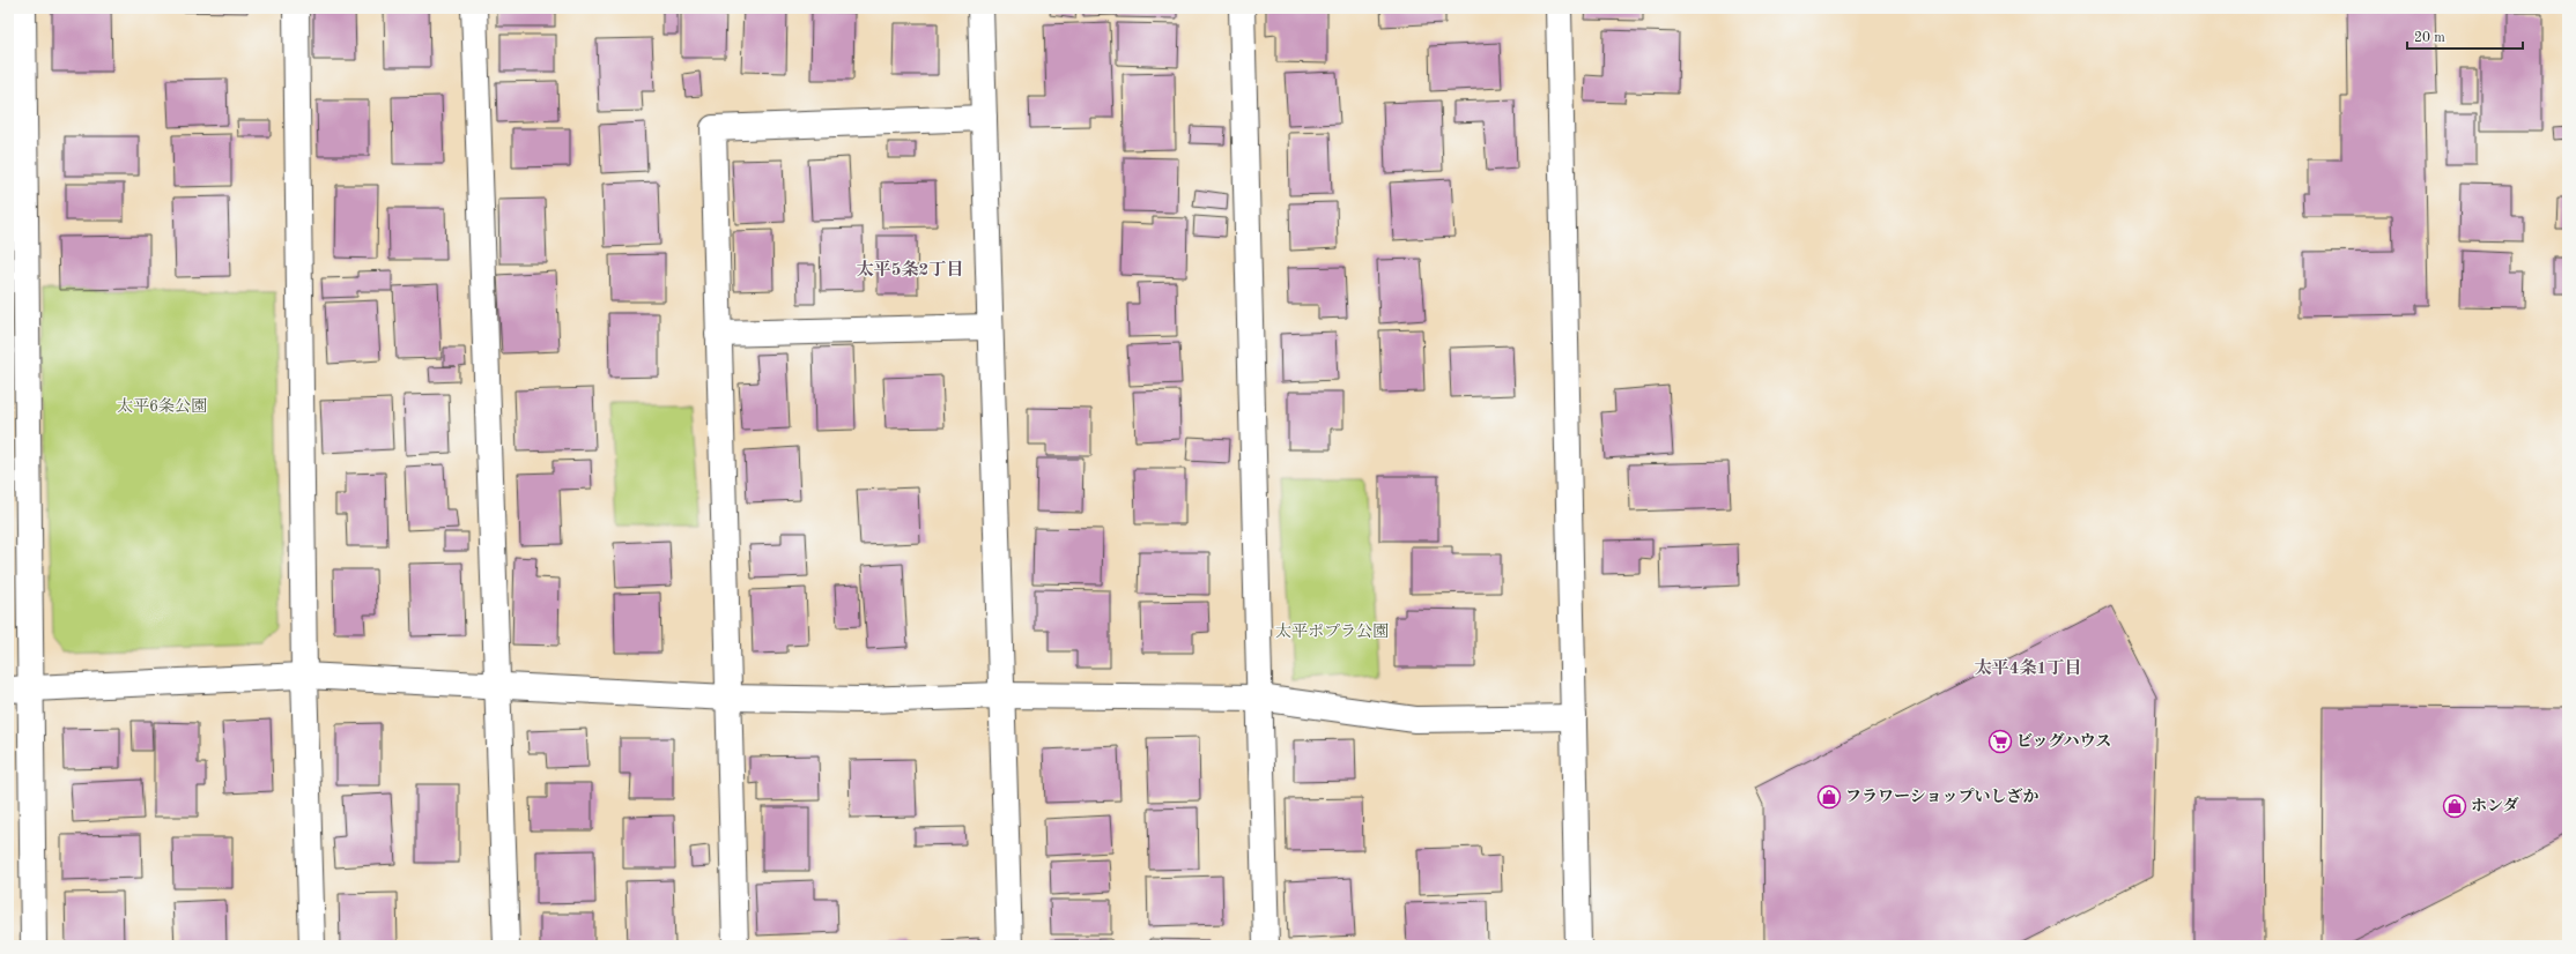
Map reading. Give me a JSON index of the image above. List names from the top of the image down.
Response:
{
  "districts": ["太平5条2丁目", "太平4条1丁目"],
  "parks": ["太平6条公園", "太平ポプラ公園"],
  "places": {
    "supermarket": ["ビッグハウス"],
    "shop": ["フラワーショップいしざか", "ホンダ"]
  },
  "scale_bar": "20 m"
}
